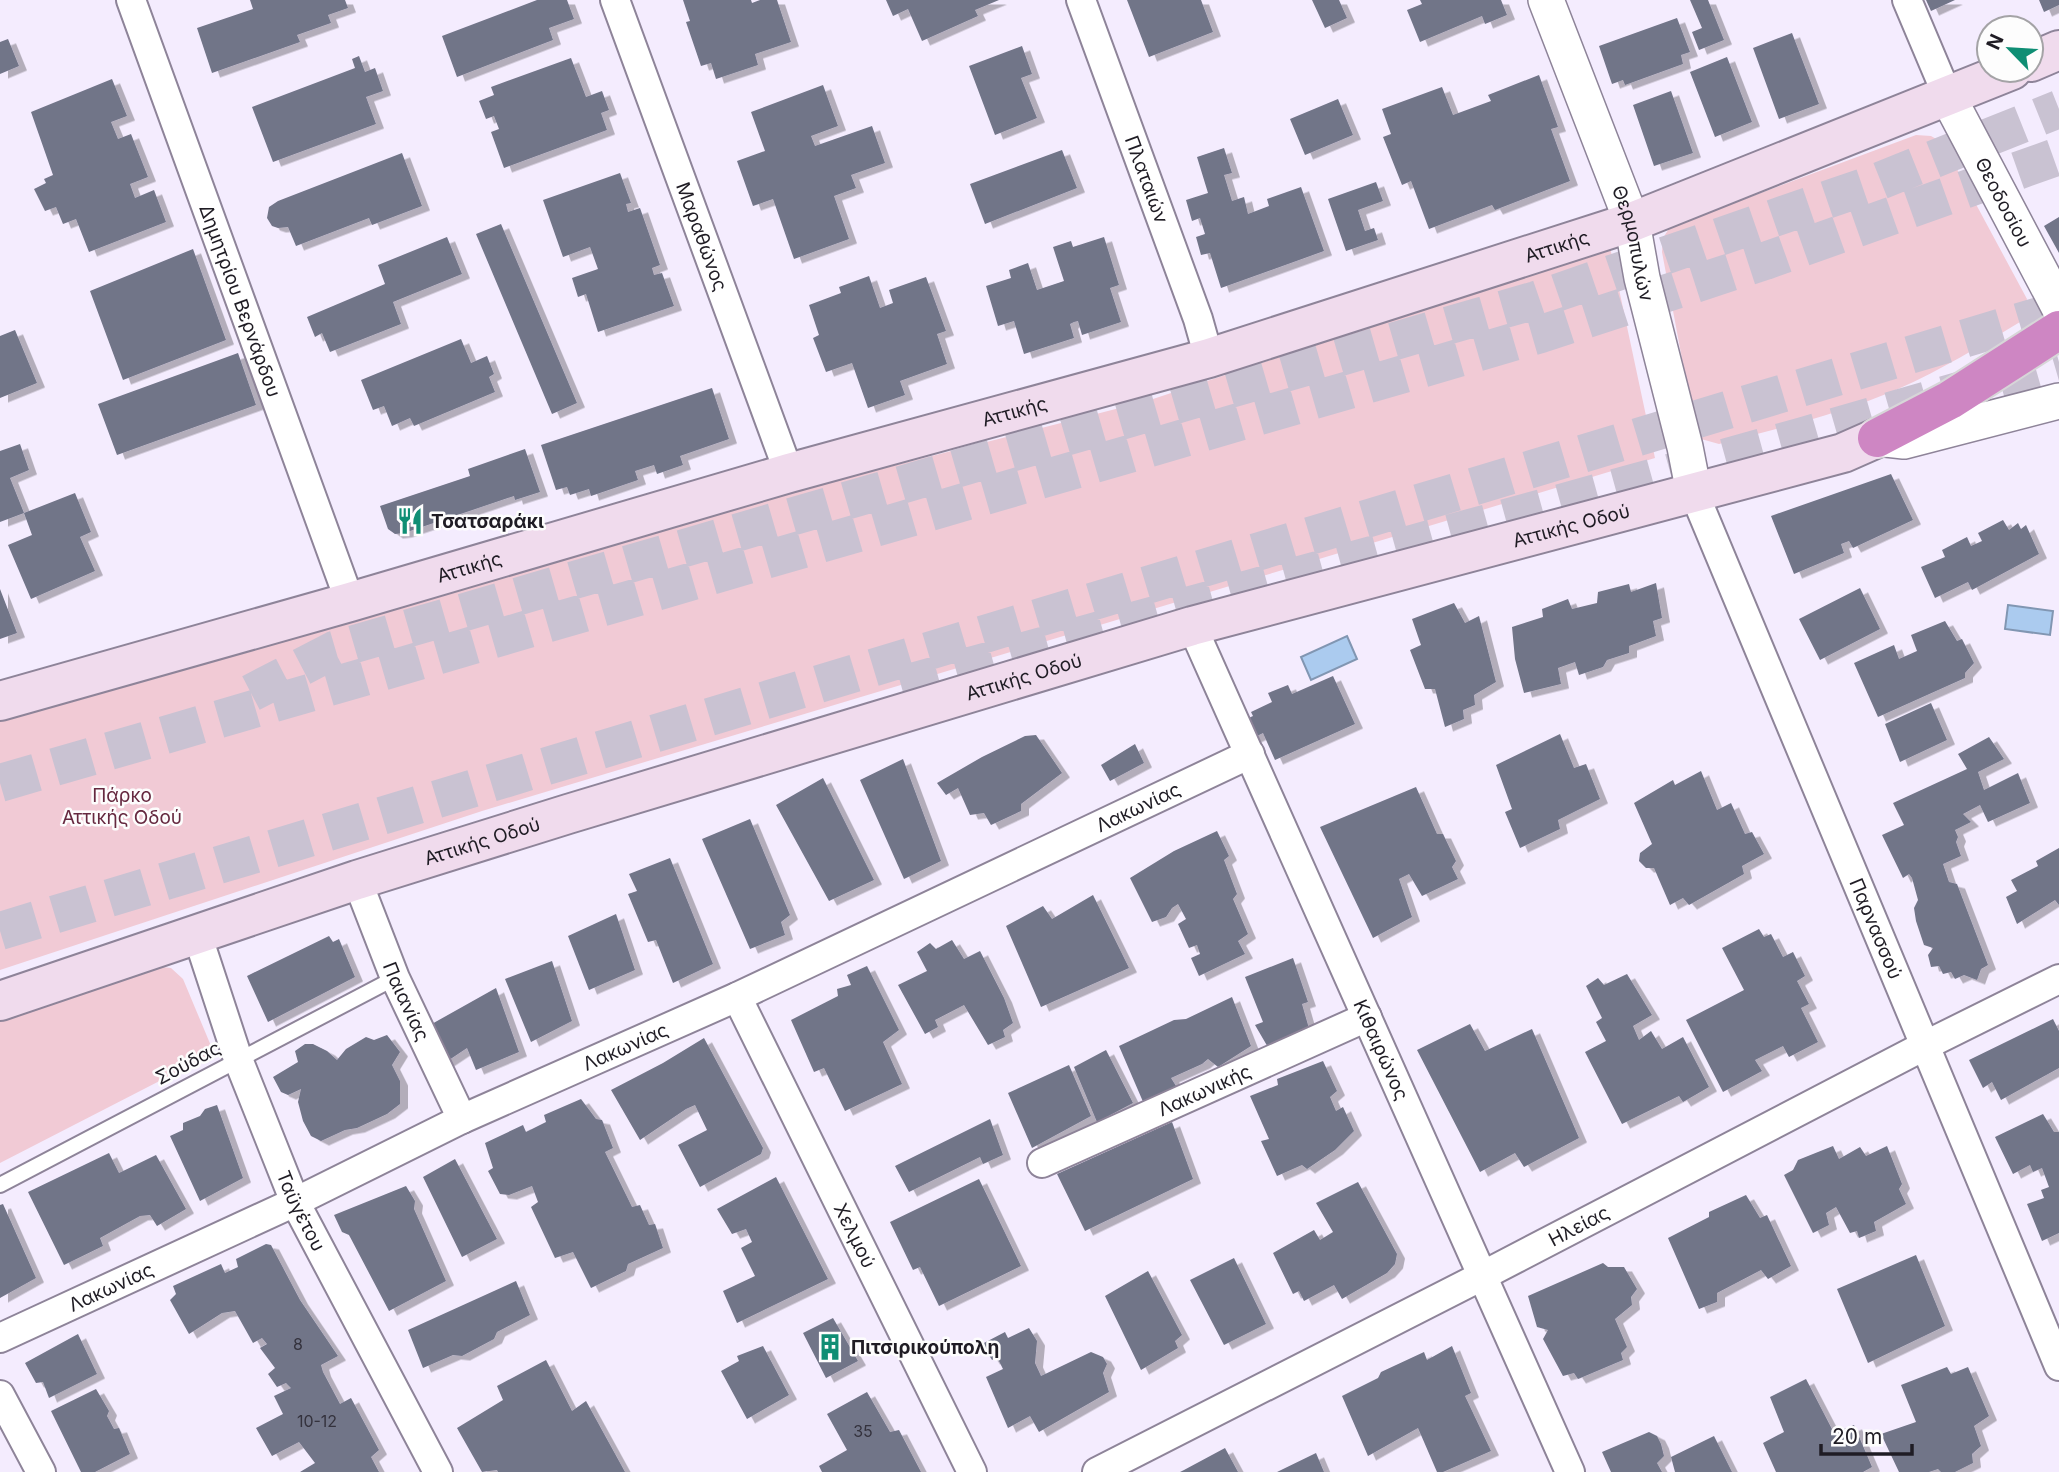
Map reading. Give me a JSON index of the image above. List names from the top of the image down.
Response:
{
  "streets": {
    "main road": ["Αττικής", "Αττικής Οδού"],
    "street": [
      "Πλαταιών",
      "Θεοδοσίου",
      "Μαραθώνος",
      "Θερμοπυλών",
      "Δημητρίου Βερνάρδου",
      "Λακωνίας",
      "Παρνασσού",
      "Παιανίας",
      "Κιθαιρώνος",
      "Λακωνικής",
      "Ταϋγέτου",
      "Ηλείας",
      "Χελμού"
    ],
    "lane": ["Σούδας"]
  },
  "crossings": [
    ["Πλαταιών", "Αττικής"],
    ["Θεοδοσίου", "Αττικής"],
    ["Μαραθώνος", "Αττικής"],
    ["Θερμοπυλών", "Αττικής"],
    ["Θερμοπυλών", "Αττικής Οδού"],
    ["Θερμοπυλών", "Παρνασσού"],
    ["Αττικής", "Δημητρίου Βερνάρδου"],
    ["Αττικής Οδού", "Παρνασσού"],
    ["Αττικής Οδού", "Παιανίας"],
    ["Αττικής Οδού", "Κιθαιρώνος"],
    ["Αττικής Οδού", "Ταϋγέτου"],
    ["Λακωνίας", "Παιανίας"],
    ["Λακωνίας", "Κιθαιρώνος"],
    ["Λακωνίας", "Ταϋγέτου"],
    ["Λακωνίας", "Χελμού"],
    ["Παρνασσού", "Ηλείας"],
    ["Παιανίας", "Σούδας"],
    ["Κιθαιρώνος", "Λακωνικής"],
    ["Κιθαιρώνος", "Ηλείας"],
    ["Σούδας", "Ταϋγέτου"]
  ],
  "parks": ["Πάρκο Αττικής Οδού"],
  "places": {
    "restaurant": ["Τσατσαράκι"],
    "building": ["Πιτσιρικούπολη"]
  },
  "house_numbers": ["8", "10-12", "35"],
  "scale_bar": "20 m",
  "north": "top left"
}
